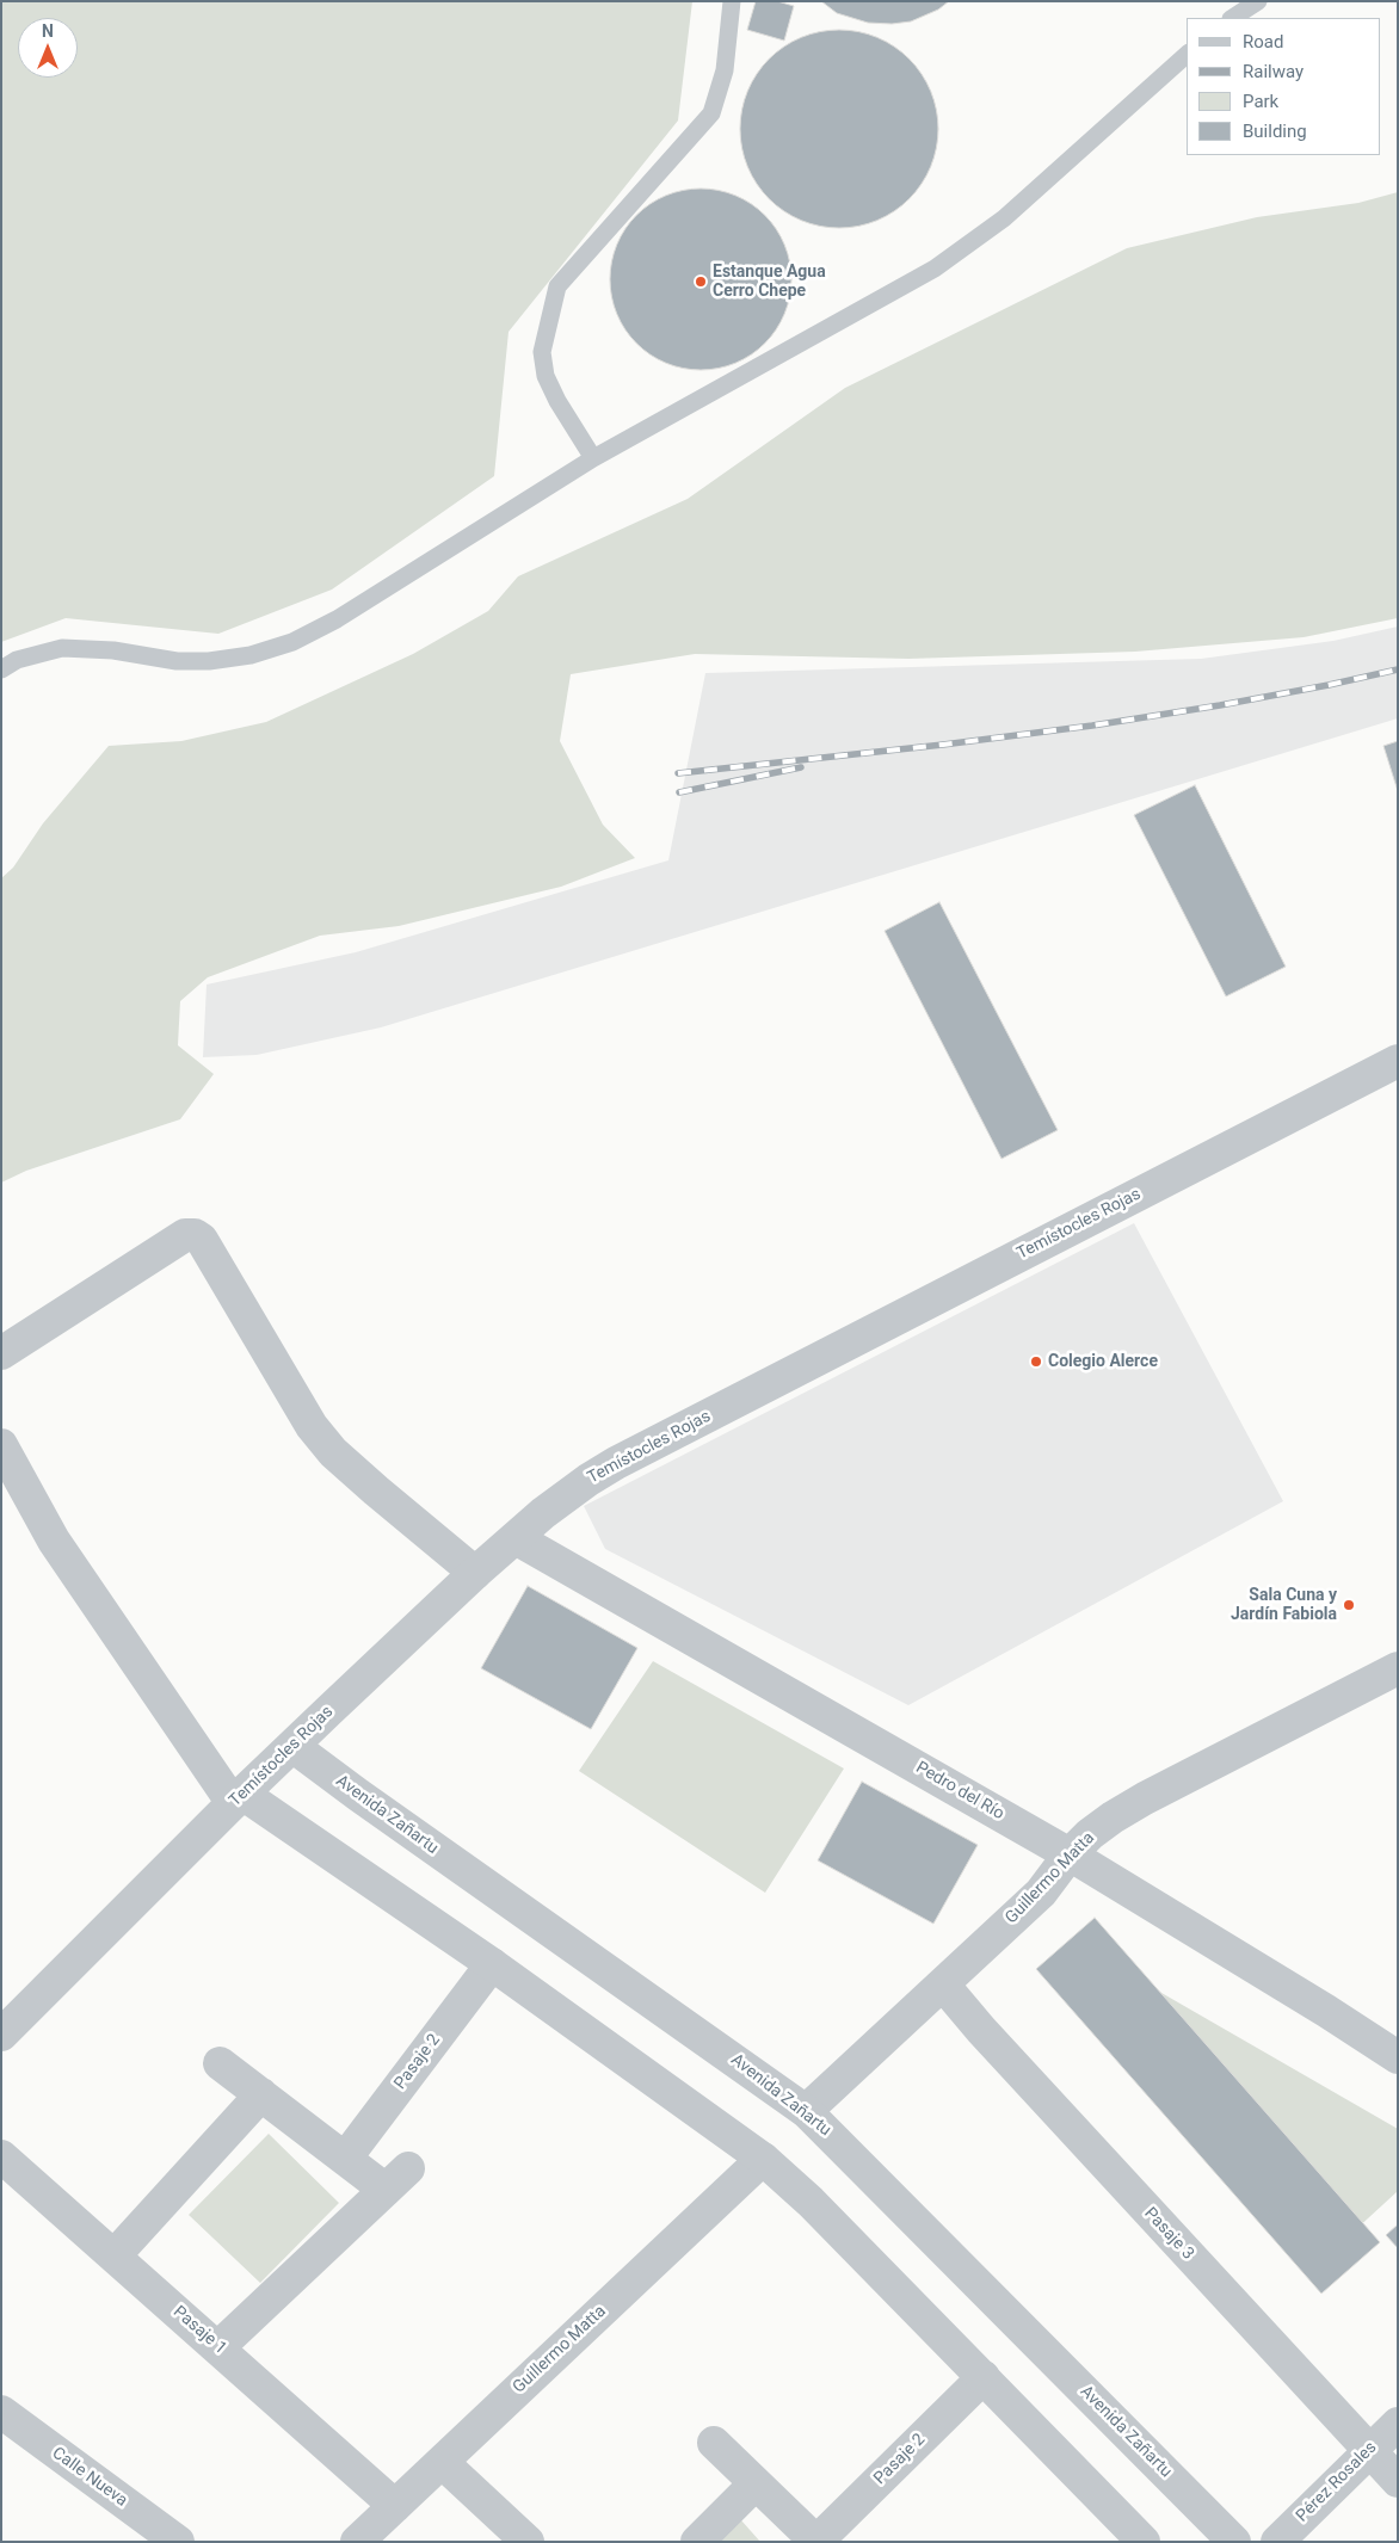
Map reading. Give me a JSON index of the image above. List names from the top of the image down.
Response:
{
  "streets": {
    "street": [
      "Temístocles Rojas",
      "Pedro del Río",
      "Avenida Zañartu",
      "Guillermo Matta",
      "Pasaje 2",
      "Pasaje 3",
      "Pasaje 1",
      "Calle Nueva",
      "Pérez Rosales"
    ]
  },
  "crossings": [
    ["Temístocles Rojas", "Pedro del Río"],
    ["Temístocles Rojas", "Avenida Zañartu"],
    ["Pedro del Río", "Guillermo Matta"],
    ["Avenida Zañartu", "Guillermo Matta"],
    ["Guillermo Matta", "Pasaje 3"],
    ["Guillermo Matta", "Pasaje 1"],
    ["Pasaje 3", "Pérez Rosales"]
  ],
  "places": ["Estanque Agua Cerro Chepe", "Colegio Alerce", "Sala Cuna y Jardín Fabiola"],
  "legend": [
    "Road",
    "Railway",
    "Park",
    "Building"
  ],
  "north": "top"
}
